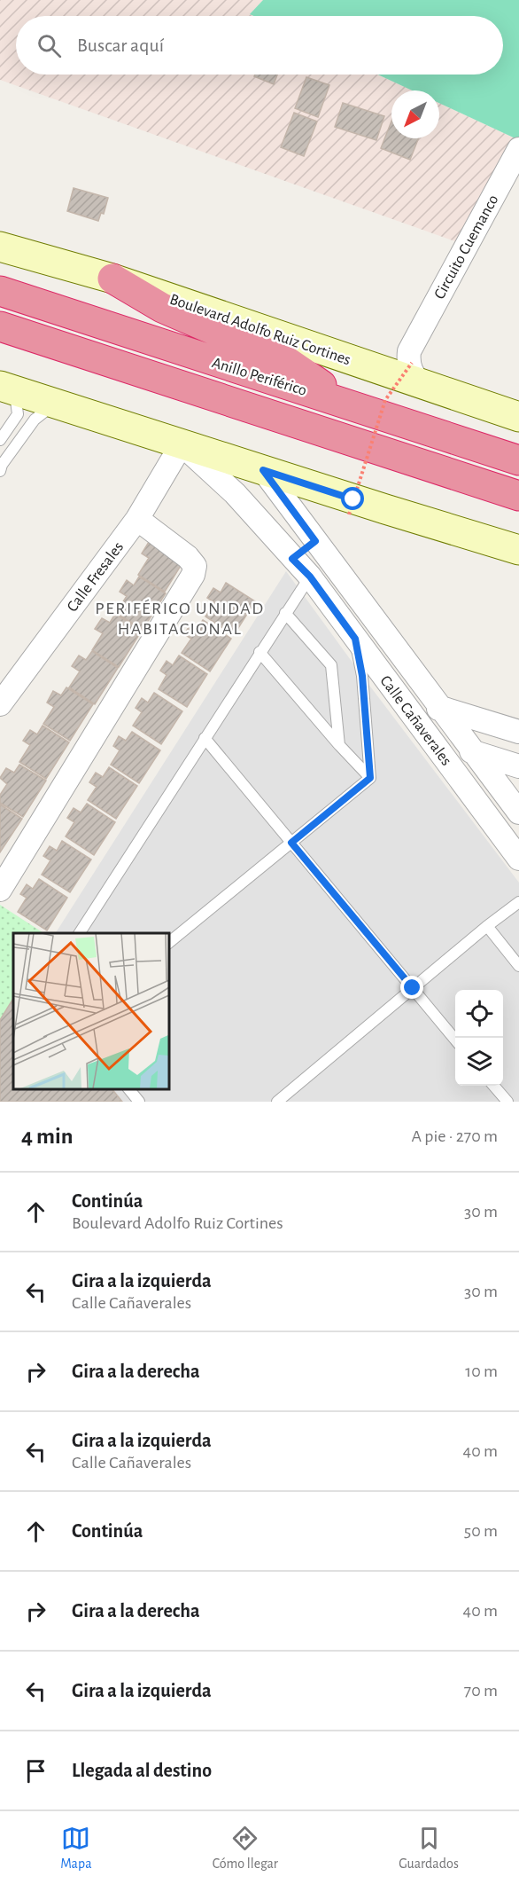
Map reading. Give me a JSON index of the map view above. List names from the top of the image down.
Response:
{
  "streets": {
    "highway": ["Anillo Periférico"],
    "main road": ["Boulevard Adolfo Ruiz Cortines"],
    "street": ["Circuito Cuemanco", "Calle Fresales", "Calle Cañaverales"]
  },
  "crossings": [
    ["Circuito Cuemanco", "Boulevard Adolfo Ruiz Cortines"],
    ["Calle Fresales", "Calle Cañaverales"]
  ],
  "districts": ["PERIFÉRICO UNIDAD HABITACIONAL"],
  "north": "bottom left",
  "page": {
    "search": "Buscar aquí",
    "heading": ["4 min", "A pie · 270 m"],
    "list": [
      ["Continúa", "Boulevard Adolfo Ruiz Cortines", "30 m"],
      ["Gira a la izquierda", "Calle Cañaverales", "30 m"],
      ["Gira a la derecha", "10 m"],
      ["Gira a la izquierda", "Calle Cañaverales", "40 m"],
      ["Continúa", "50 m"],
      ["Gira a la derecha", "40 m"],
      ["Gira a la izquierda", "70 m"],
      "Llegada al destino"
    ],
    "nav": ["Mapa", "Cómo llegar", "Guardados"]
  }
}
